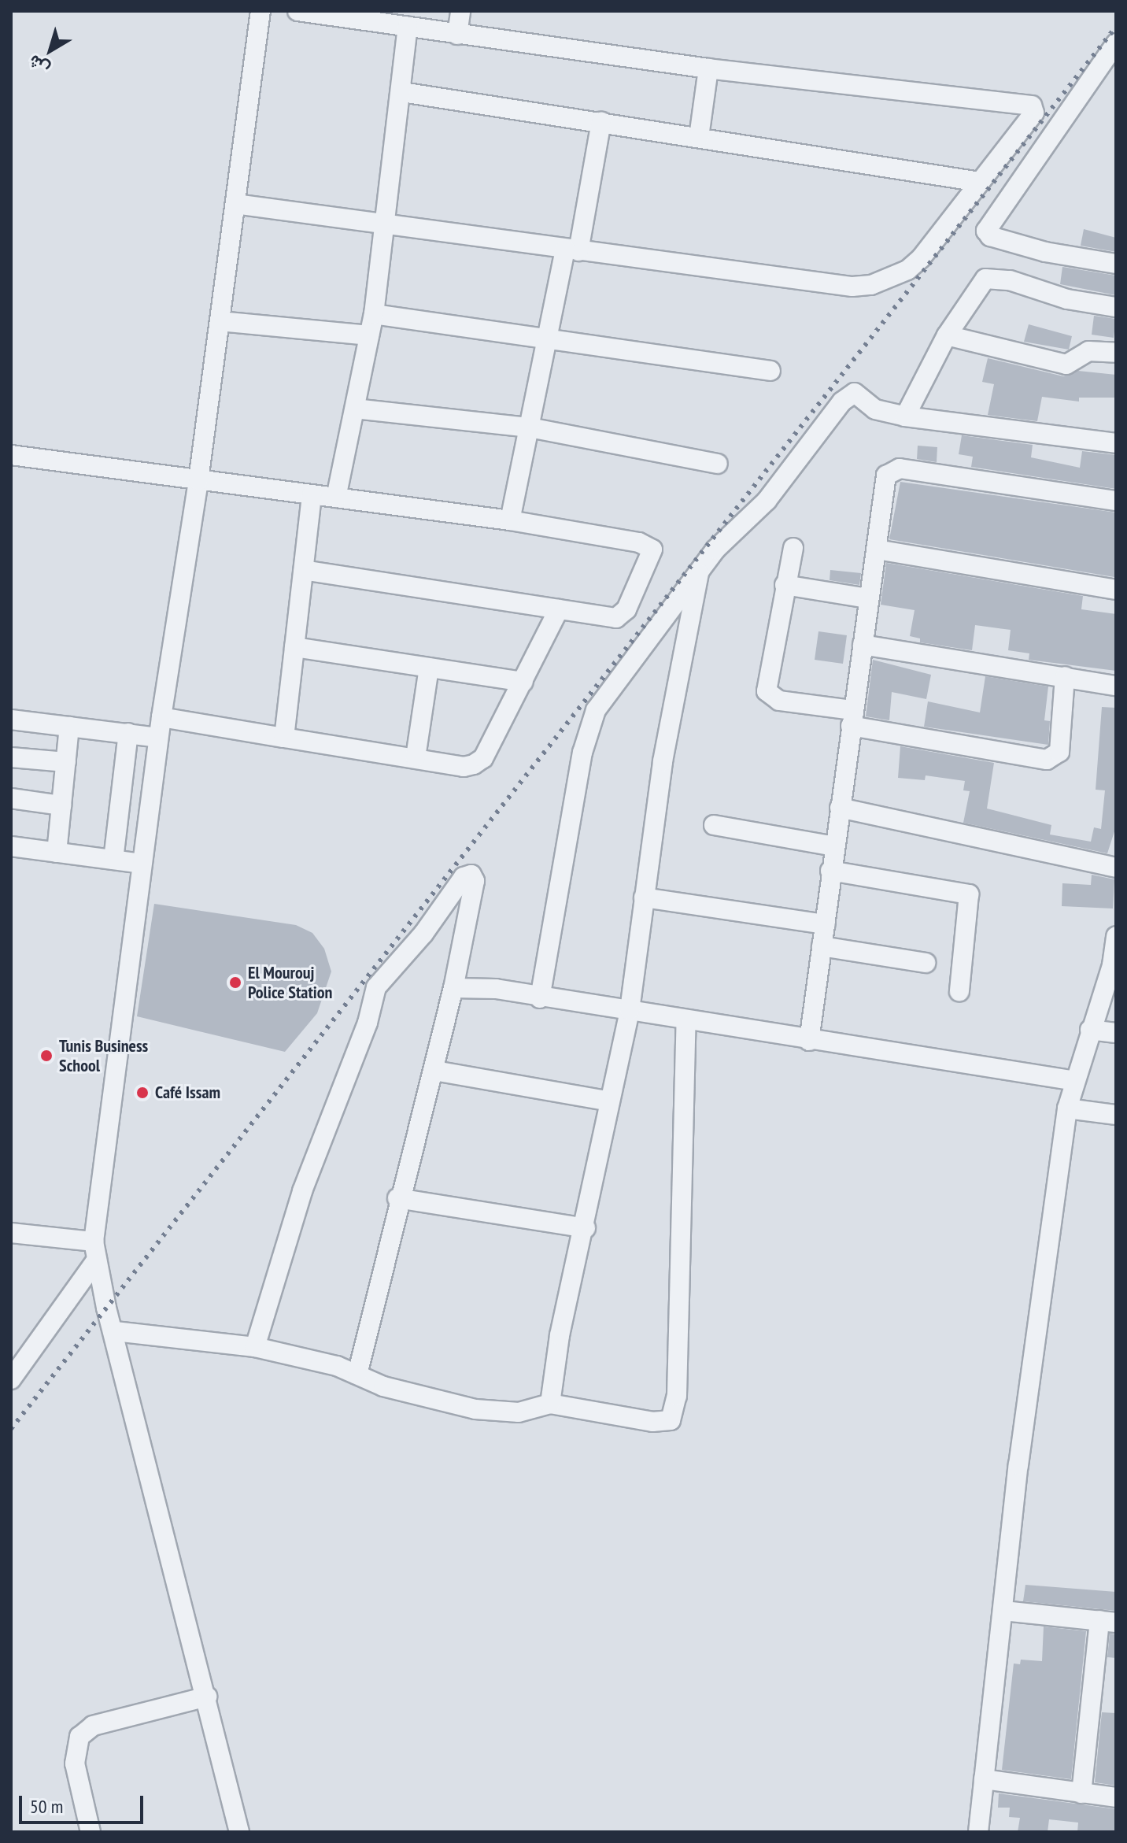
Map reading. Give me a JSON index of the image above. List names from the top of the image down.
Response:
{
  "places": ["El Mourouj Police Station", "Tunis Business School", "Café Issam"],
  "scale_bar": "50 m",
  "north": "bottom left"
}
